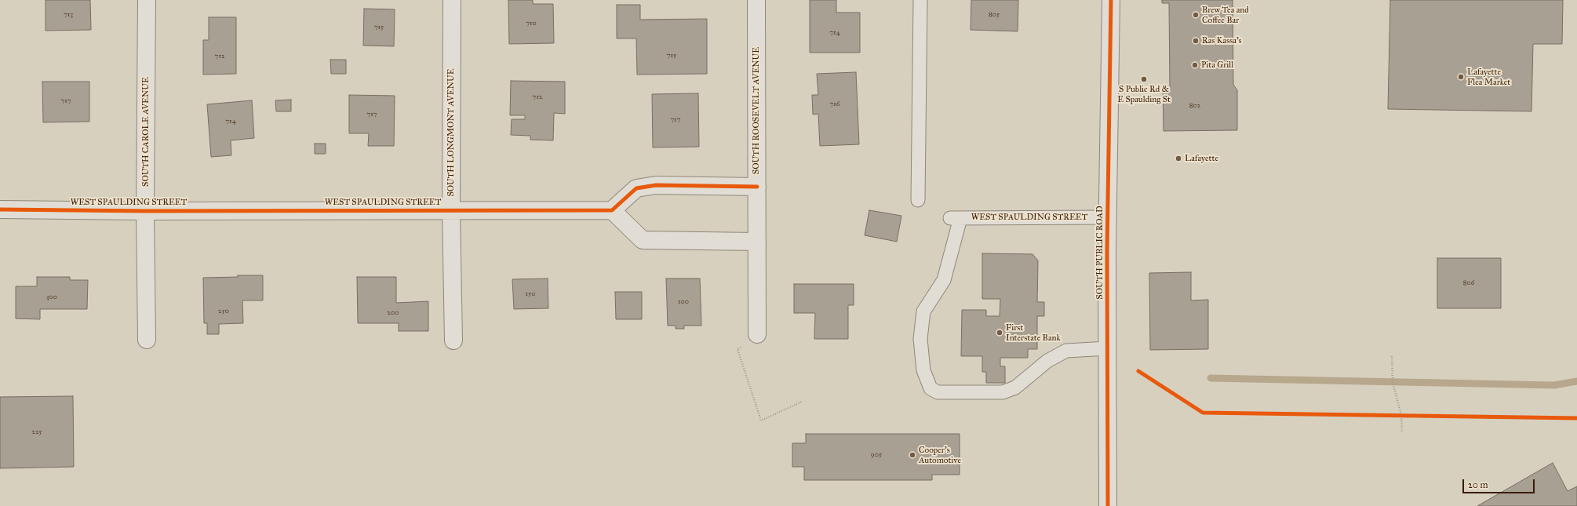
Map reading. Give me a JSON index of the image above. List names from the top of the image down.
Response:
{
  "streets": {
    "street": [
      "SOUTH ROOSEVELT AVENUE",
      "SOUTH CAROLE AVENUE",
      "SOUTH LONGMONT AVENUE",
      "WEST SPAULDING STREET",
      "SOUTH PUBLIC ROAD"
    ]
  },
  "crossings": [
    ["SOUTH CAROLE AVENUE", "WEST SPAULDING STREET"],
    ["SOUTH LONGMONT AVENUE", "WEST SPAULDING STREET"],
    ["WEST SPAULDING STREET", "SOUTH PUBLIC ROAD"]
  ],
  "places": [
    "Brew Tea and Coffee Bar",
    "Ras Kassa's",
    "Pita Grill",
    "Lafayette Flea Market",
    "S Public Rd & E Spaulding St",
    "Lafayette",
    "First Interstate Bank",
    "Cooper's Automotive"
  ],
  "house_numbers": [
    "713",
    "805",
    "710",
    "715",
    "714",
    "715",
    "712",
    "712",
    "717",
    "716",
    "802",
    "717",
    "717",
    "714",
    "806",
    "150",
    "300",
    "100",
    "250",
    "200",
    "225",
    "905"
  ],
  "scale_bar": "20 m"
}
